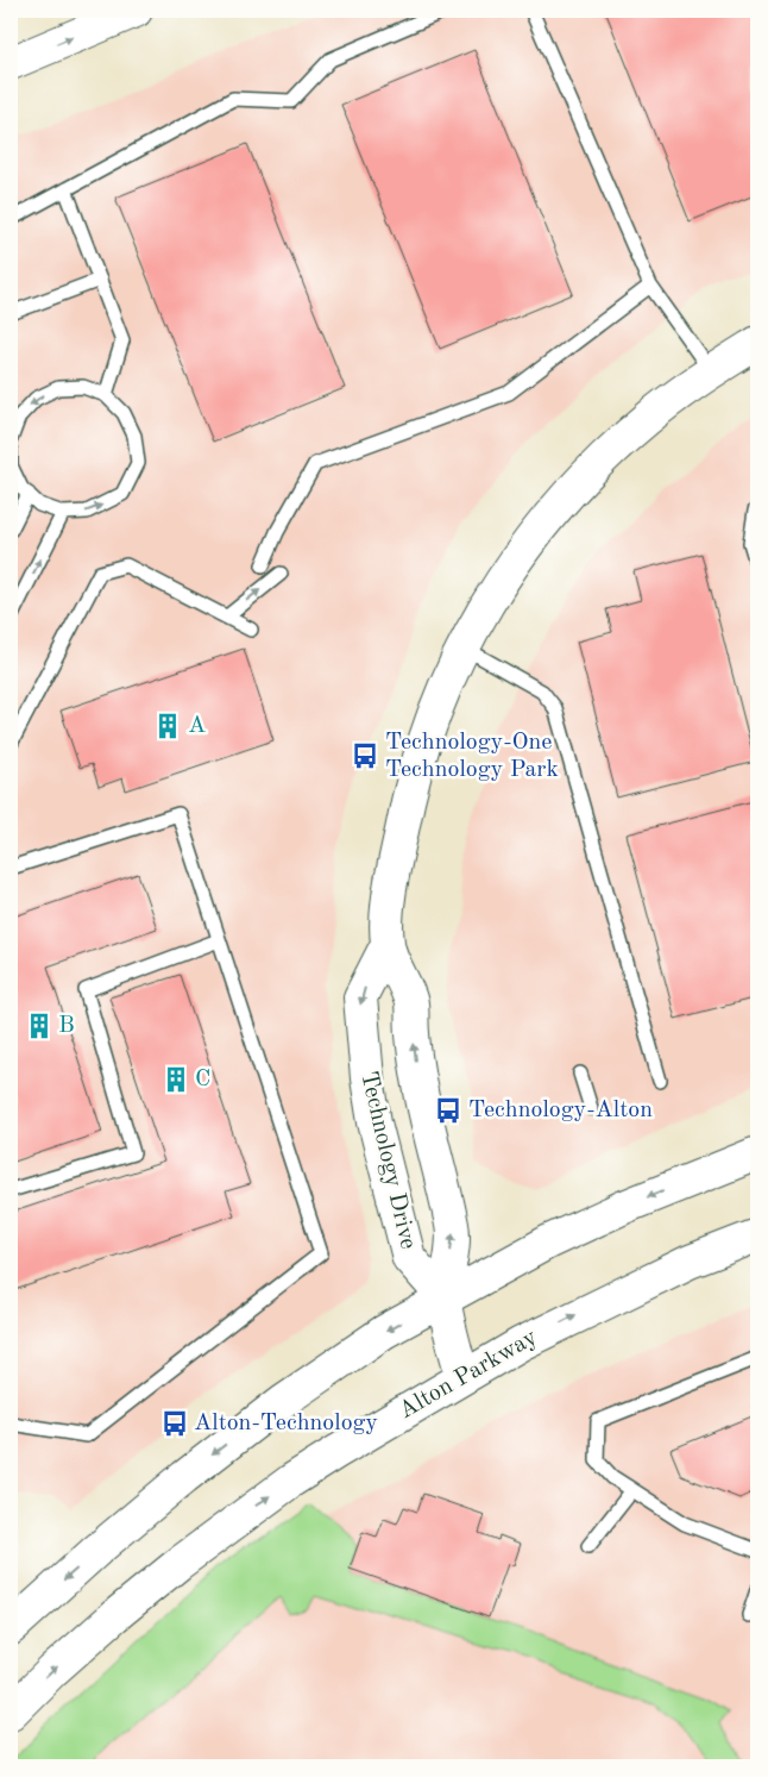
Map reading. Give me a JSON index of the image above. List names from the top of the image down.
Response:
{
  "streets": {
    "main road": ["Technology Drive", "Alton Parkway"]
  },
  "crossings": [
    ["Technology Drive", "Alton Parkway"]
  ],
  "places": {
    "building": ["A", "B", "C"],
    "bus stop": ["Technology-One Technology Park", "Technology-Alton", "Alton-Technology"]
  }
}
